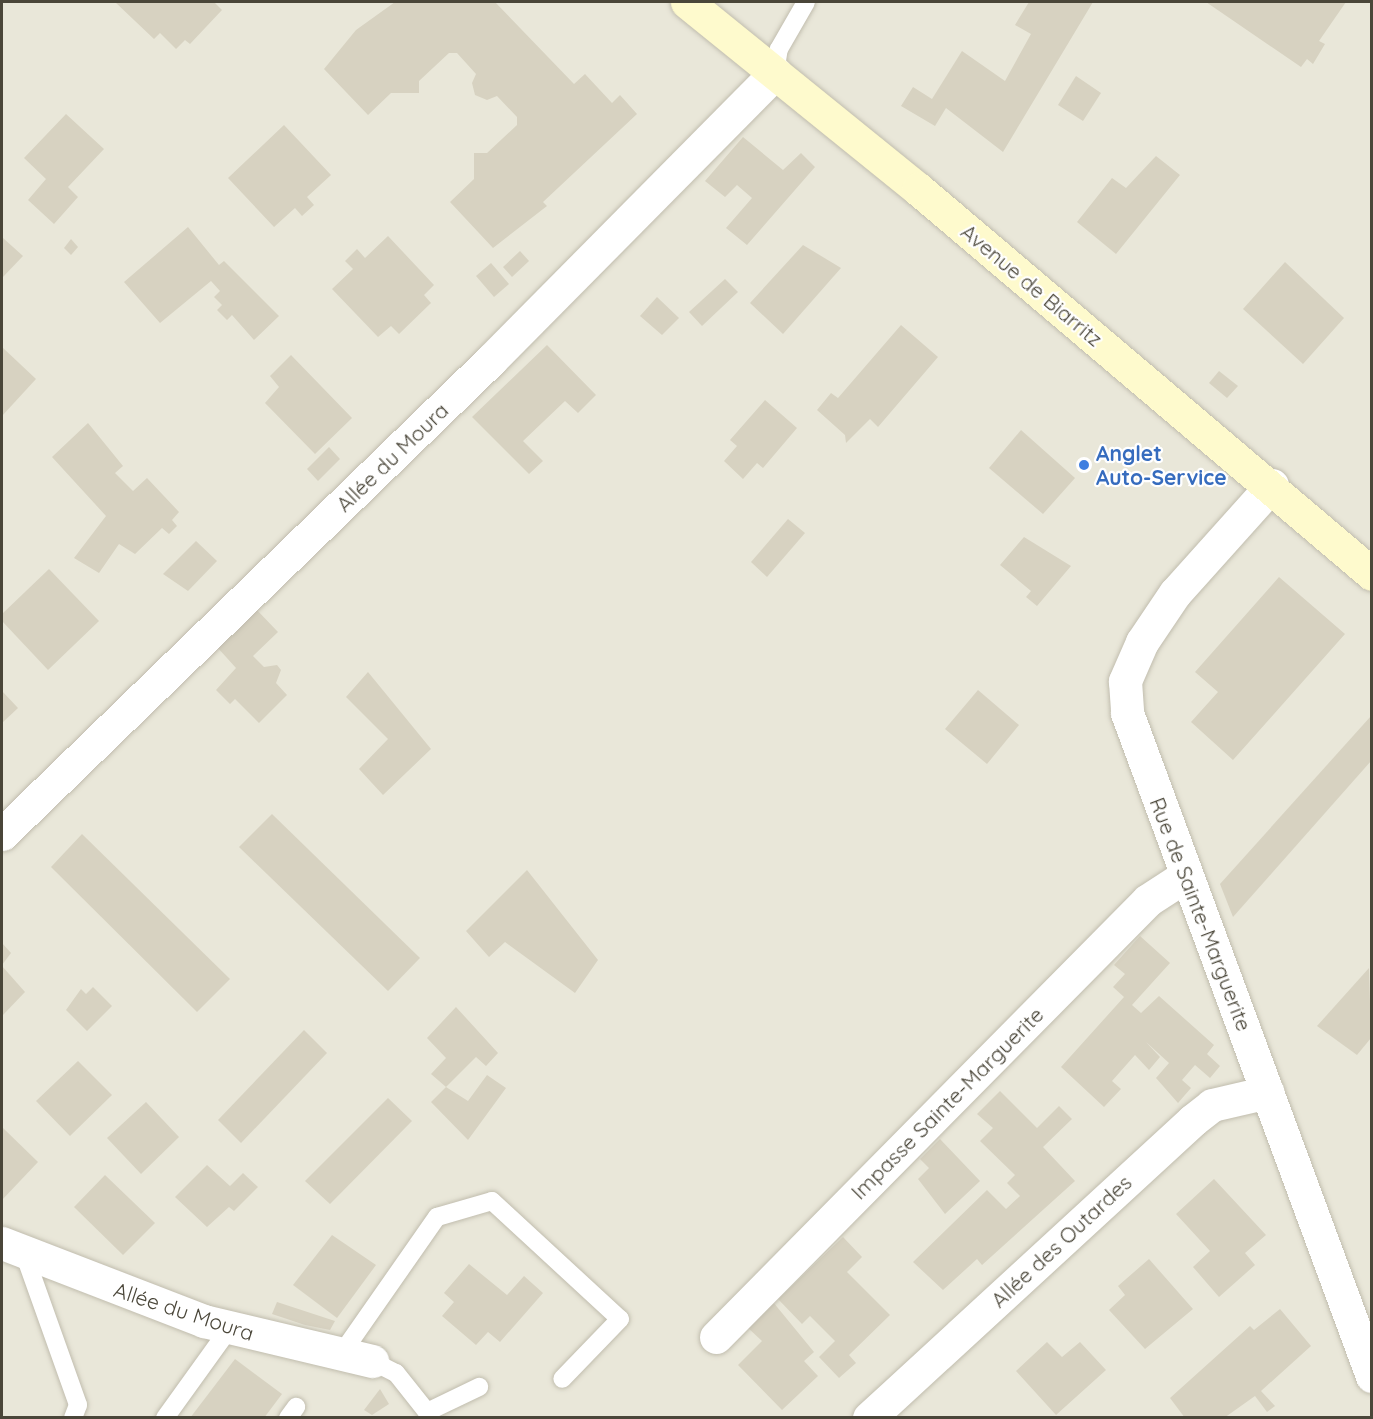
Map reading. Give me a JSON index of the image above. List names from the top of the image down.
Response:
{
  "streets": {
    "main road": ["Avenue de Biarritz"],
    "street": [
      "Allée du Moura",
      "Rue de Sainte-Marguerite",
      "Impasse Sainte-Marguerite",
      "Allée des Outardes"
    ]
  },
  "crossings": [
    ["Avenue de Biarritz", "Allée du Moura"],
    ["Avenue de Biarritz", "Rue de Sainte-Marguerite"],
    ["Rue de Sainte-Marguerite", "Impasse Sainte-Marguerite"],
    ["Rue de Sainte-Marguerite", "Allée des Outardes"]
  ],
  "places": ["Anglet Auto-Service"]
}
